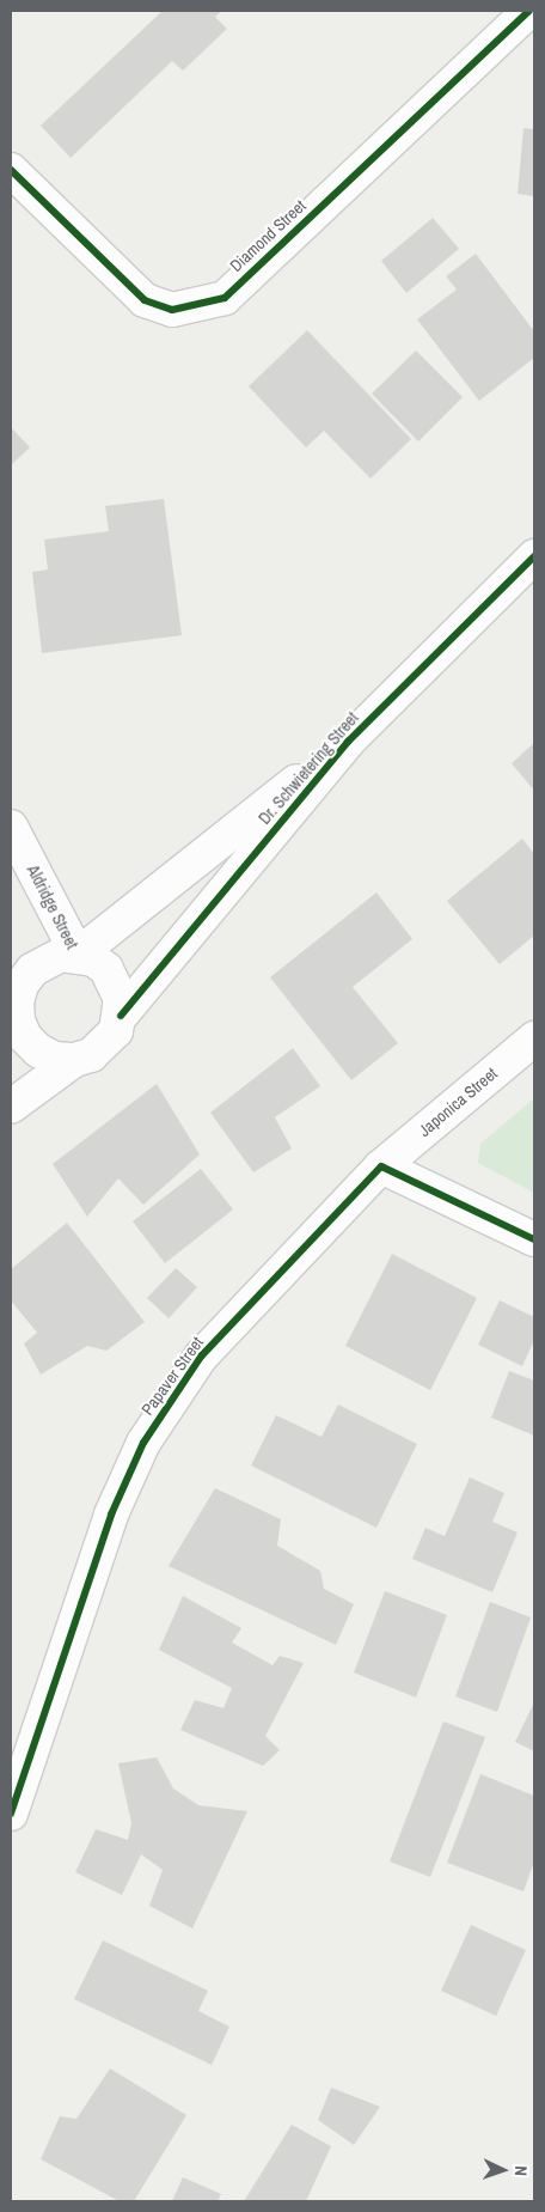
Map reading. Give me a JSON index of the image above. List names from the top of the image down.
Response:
{
  "streets": {
    "street": [
      "Diamond Street",
      "Dr. Schwietering Street",
      "Aldridge Street",
      "Japonica Street",
      "Papaver Street"
    ]
  },
  "crossings": [
    ["Dr. Schwietering Street", "Aldridge Street"],
    ["Japonica Street", "Papaver Street"]
  ],
  "north": "right"
}
